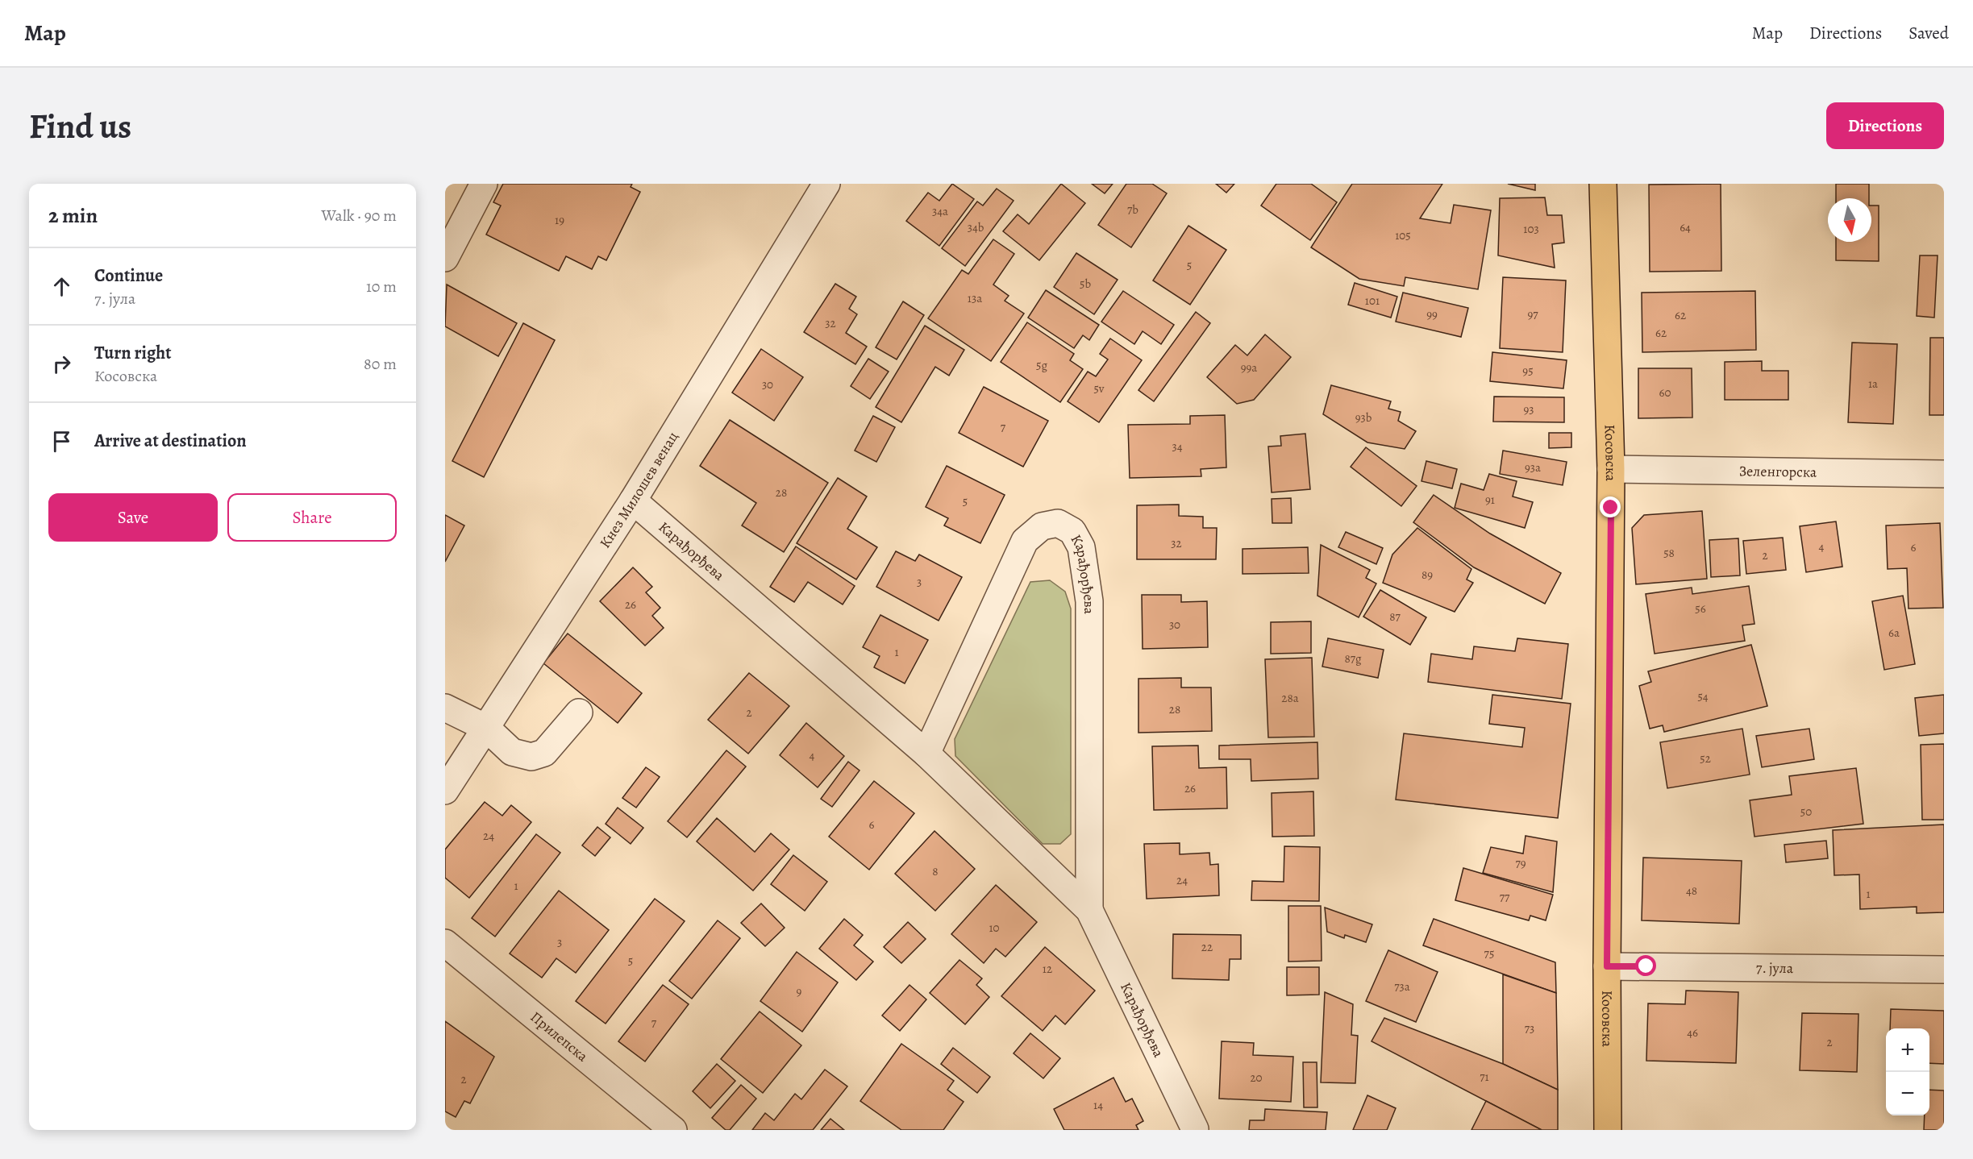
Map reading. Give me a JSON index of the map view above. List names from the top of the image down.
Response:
{
  "streets": {
    "main road": ["Косовска"],
    "street": [
      "Зеленгорска",
      "Кнез Милошев венац",
      "Карађорђева",
      "7. јула",
      "Прилепска"
    ]
  },
  "crossings": [
    ["Косовска", "Зеленгорска"],
    ["Косовска", "7. јула"],
    ["Кнез Милошев венац", "Карађорђева"]
  ],
  "house_numbers": [
    "7b",
    "34a",
    "19",
    "34b",
    "64",
    "103",
    "105",
    "5",
    "5b",
    "13a",
    "101",
    "99",
    "97",
    "62",
    "32",
    "62",
    "5g",
    "99a",
    "95",
    "1a",
    "30",
    "5v",
    "60",
    "93",
    "93b",
    "7",
    "34",
    "93a",
    "28",
    "91",
    "5",
    "32",
    "4",
    "6",
    "58",
    "2",
    "89",
    "3",
    "26",
    "56",
    "87",
    "30",
    "6a",
    "1",
    "87g",
    "54",
    "28a",
    "28",
    "2",
    "4",
    "52",
    "26",
    "50",
    "6",
    "24",
    "79",
    "8",
    "24",
    "1",
    "48",
    "1",
    "77",
    "10",
    "3",
    "22",
    "75",
    "5",
    "12",
    "73a",
    "9",
    "7",
    "73",
    "46",
    "2",
    "71",
    "20",
    "2",
    "14"
  ],
  "north": "bottom",
  "page": {
    "header": "Map",
    "nav": ["Map", "Directions", "Saved"],
    "buttons": [
      "Directions",
      ["Save", "Share"]
    ],
    "title": "Find us",
    "heading": ["2 min", "Walk · 90 m"],
    "list": [
      ["Continue", "7. јула", "10 m"],
      ["Turn right", "Косовска", "80 m"],
      "Arrive at destination"
    ],
    "map_buttons": ["+", "−"]
  }
}
